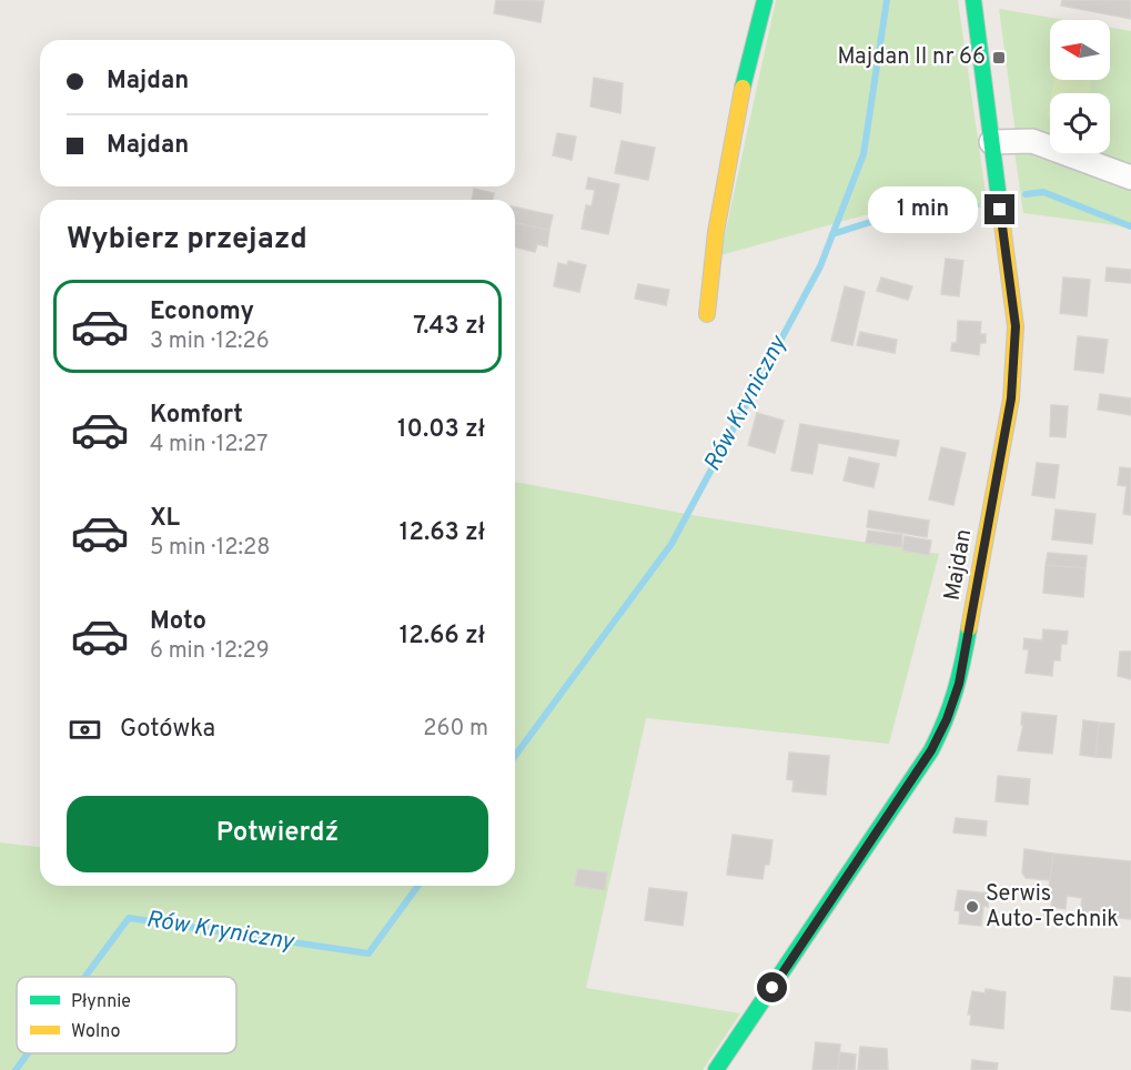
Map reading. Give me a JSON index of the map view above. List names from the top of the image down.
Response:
{
  "streets": {
    "street": ["Majdan"]
  },
  "water": ["Rów Kryniczny"],
  "places": {
    "transit": ["Majdan II nr 66"],
    "other": ["Serwis Auto-Technik"]
  },
  "legend": ["Płynnie", "Wolno"],
  "north": "left",
  "page": {
    "banner": ["Majdan", "Majdan"],
    "bubble": "1 min",
    "heading": "Wybierz przejazd",
    "list": [
      {
        "name": "Economy",
        "note": "3 min · 12:26",
        "value": "7.43 zł"
      },
      {
        "name": "Komfort",
        "note": "4 min · 12:27",
        "value": "10.03 zł"
      },
      {
        "name": "XL",
        "note": "5 min · 12:28",
        "value": "12.63 zł"
      },
      {
        "name": "Moto",
        "note": "6 min · 12:29",
        "value": "12.66 zł"
      }
    ],
    "pay": ["Gotówka", "260 m"],
    "buttons": "Potwierdź"
  }
}
